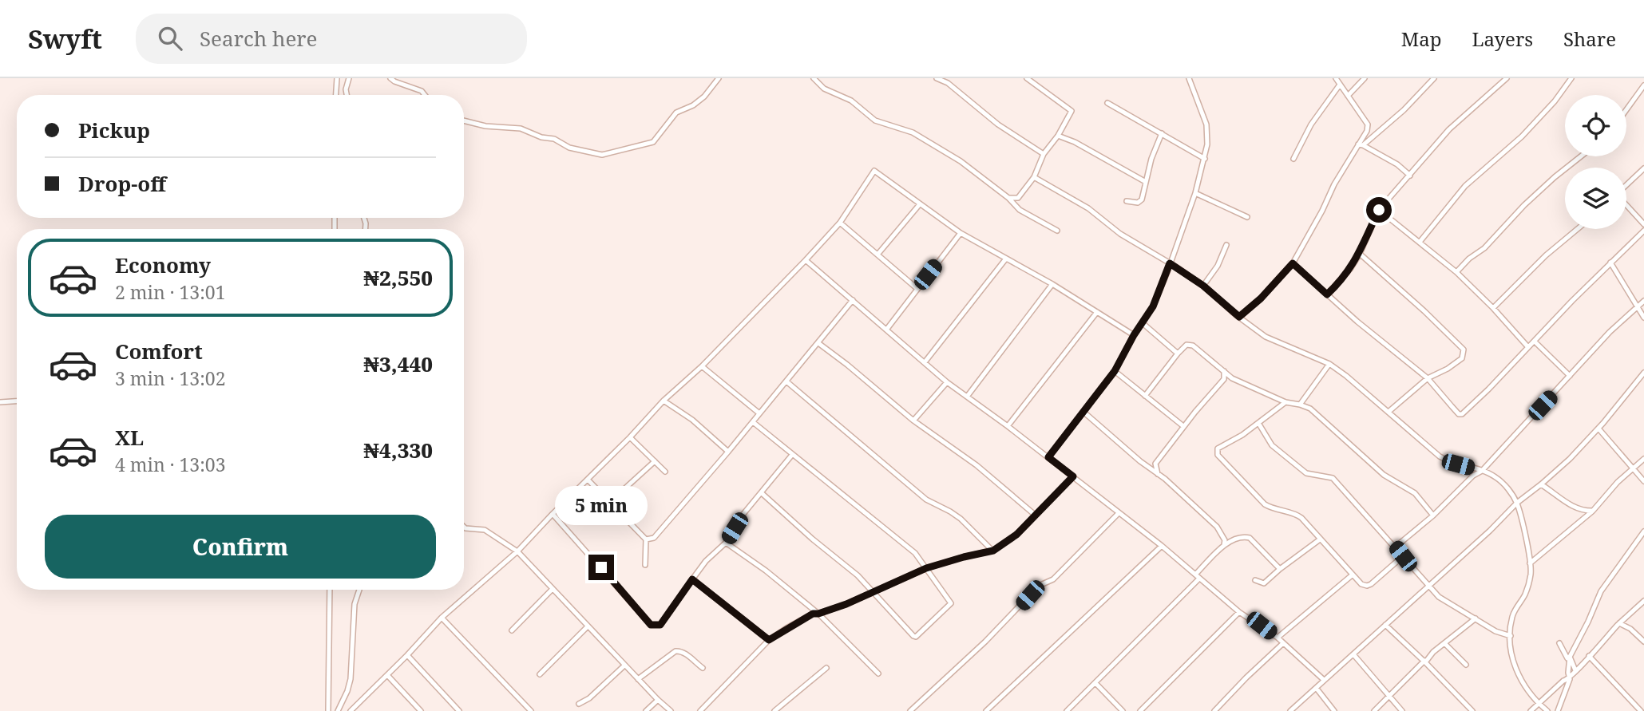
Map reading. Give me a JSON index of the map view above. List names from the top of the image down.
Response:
{
  "page": {
    "header": "Swyft",
    "search": "Search here",
    "nav": ["Map", "Layers", "Share"],
    "banner": ["Pickup", "Drop-off"],
    "list": [
      {
        "name": "Economy",
        "note": "2 min · 13:01",
        "value": "₦2,550"
      },
      {
        "name": "Comfort",
        "note": "3 min · 13:02",
        "value": "₦3,440"
      },
      {
        "name": "XL",
        "note": "4 min · 13:03",
        "value": "₦4,330"
      }
    ],
    "bubble": "5 min",
    "buttons": "Confirm"
  }
}
